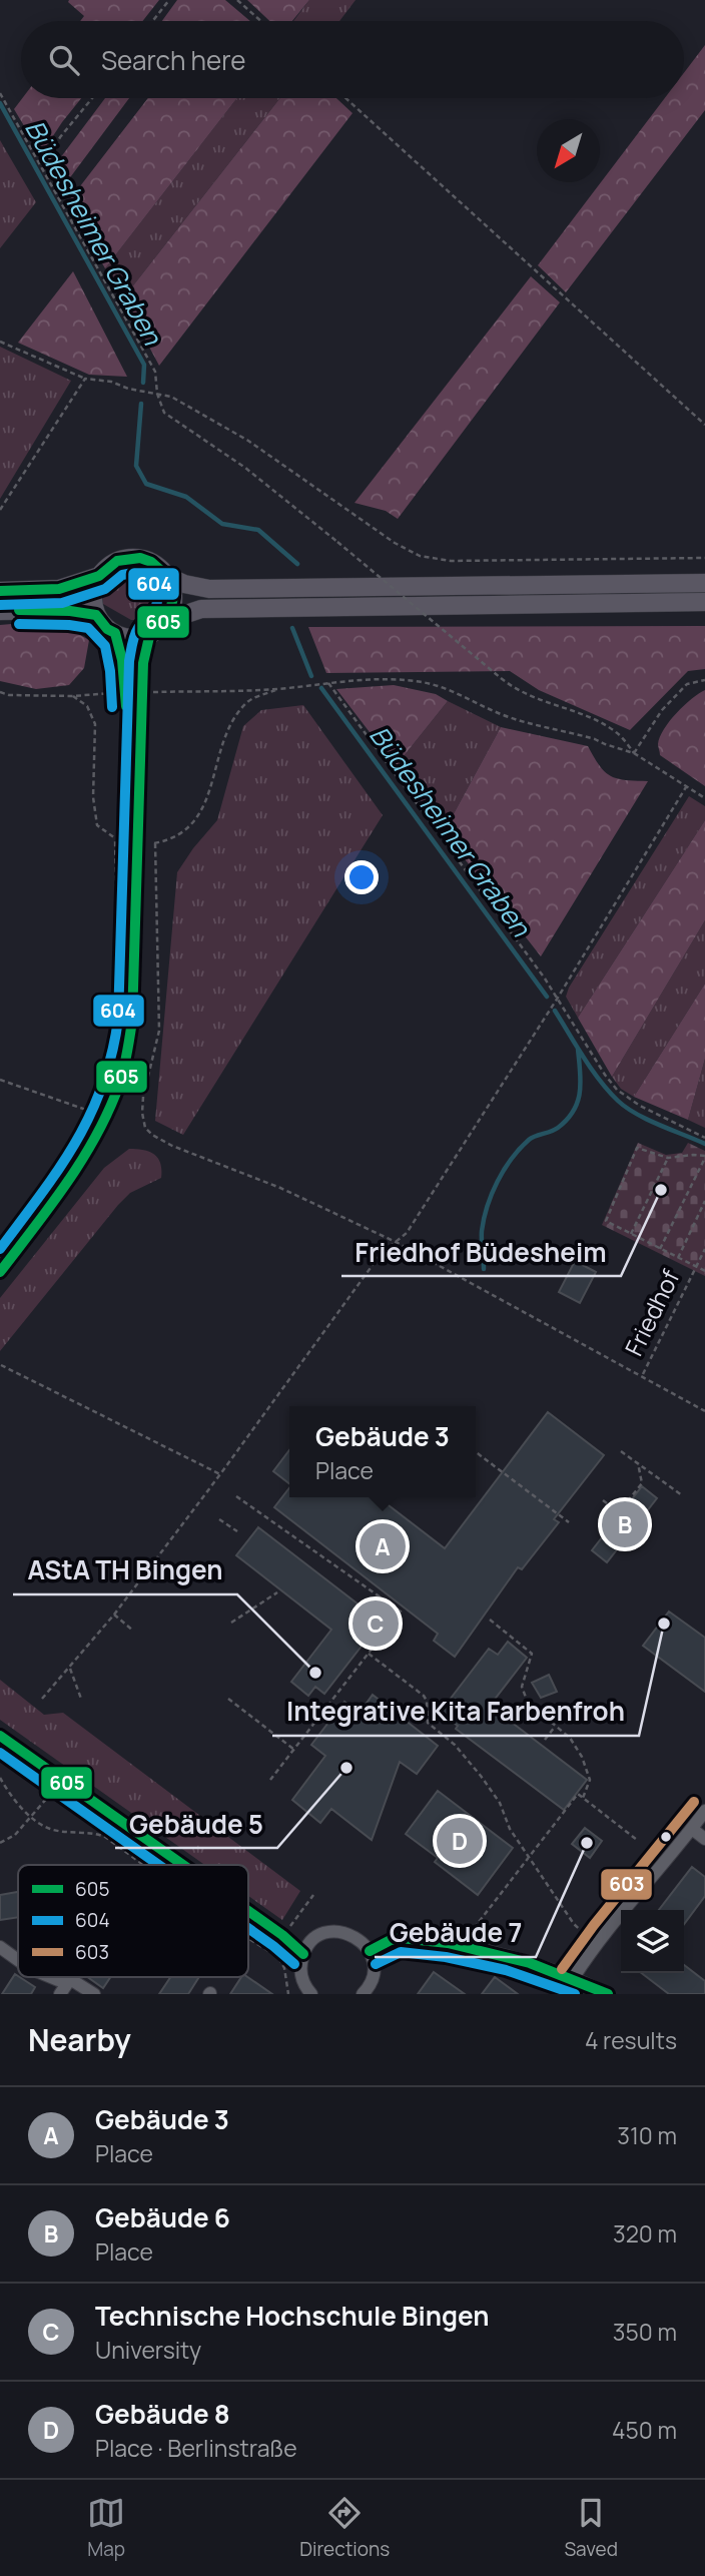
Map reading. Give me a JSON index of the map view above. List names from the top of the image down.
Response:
{
  "streets": {
    "path": ["Friedhof"]
  },
  "water": ["Büdesheimer Graben"],
  "places": [
    "Friedhof Büdesheim",
    "Integrative Kita Farbenfroh",
    "AStA TH Bingen",
    "Gebäude 5",
    "Gebäude 7"
  ],
  "lines": ["transit line 605", "transit line 604", "transit line 603"],
  "legend": ["605", "604", "603"],
  "north": "bottom left",
  "page": {
    "search": "Search here",
    "popup": ["Gebäude 3", "Place"],
    "pins": [
      "B",
      "A",
      "C",
      "D"
    ],
    "heading": ["Nearby", "4 results"],
    "list": [
      {
        "mark": "A",
        "name": "Gebäude 3",
        "note": "Place",
        "value": "310 m"
      },
      {
        "mark": "B",
        "name": "Gebäude 6",
        "note": "Place",
        "value": "320 m"
      },
      {
        "mark": "C",
        "name": "Technische Hochschule Bingen",
        "note": "University",
        "value": "350 m"
      },
      {
        "mark": "D",
        "name": "Gebäude 8",
        "note": "Place · Berlinstraße",
        "value": "450 m"
      }
    ],
    "nav": ["Map", "Directions", "Saved"]
  }
}
